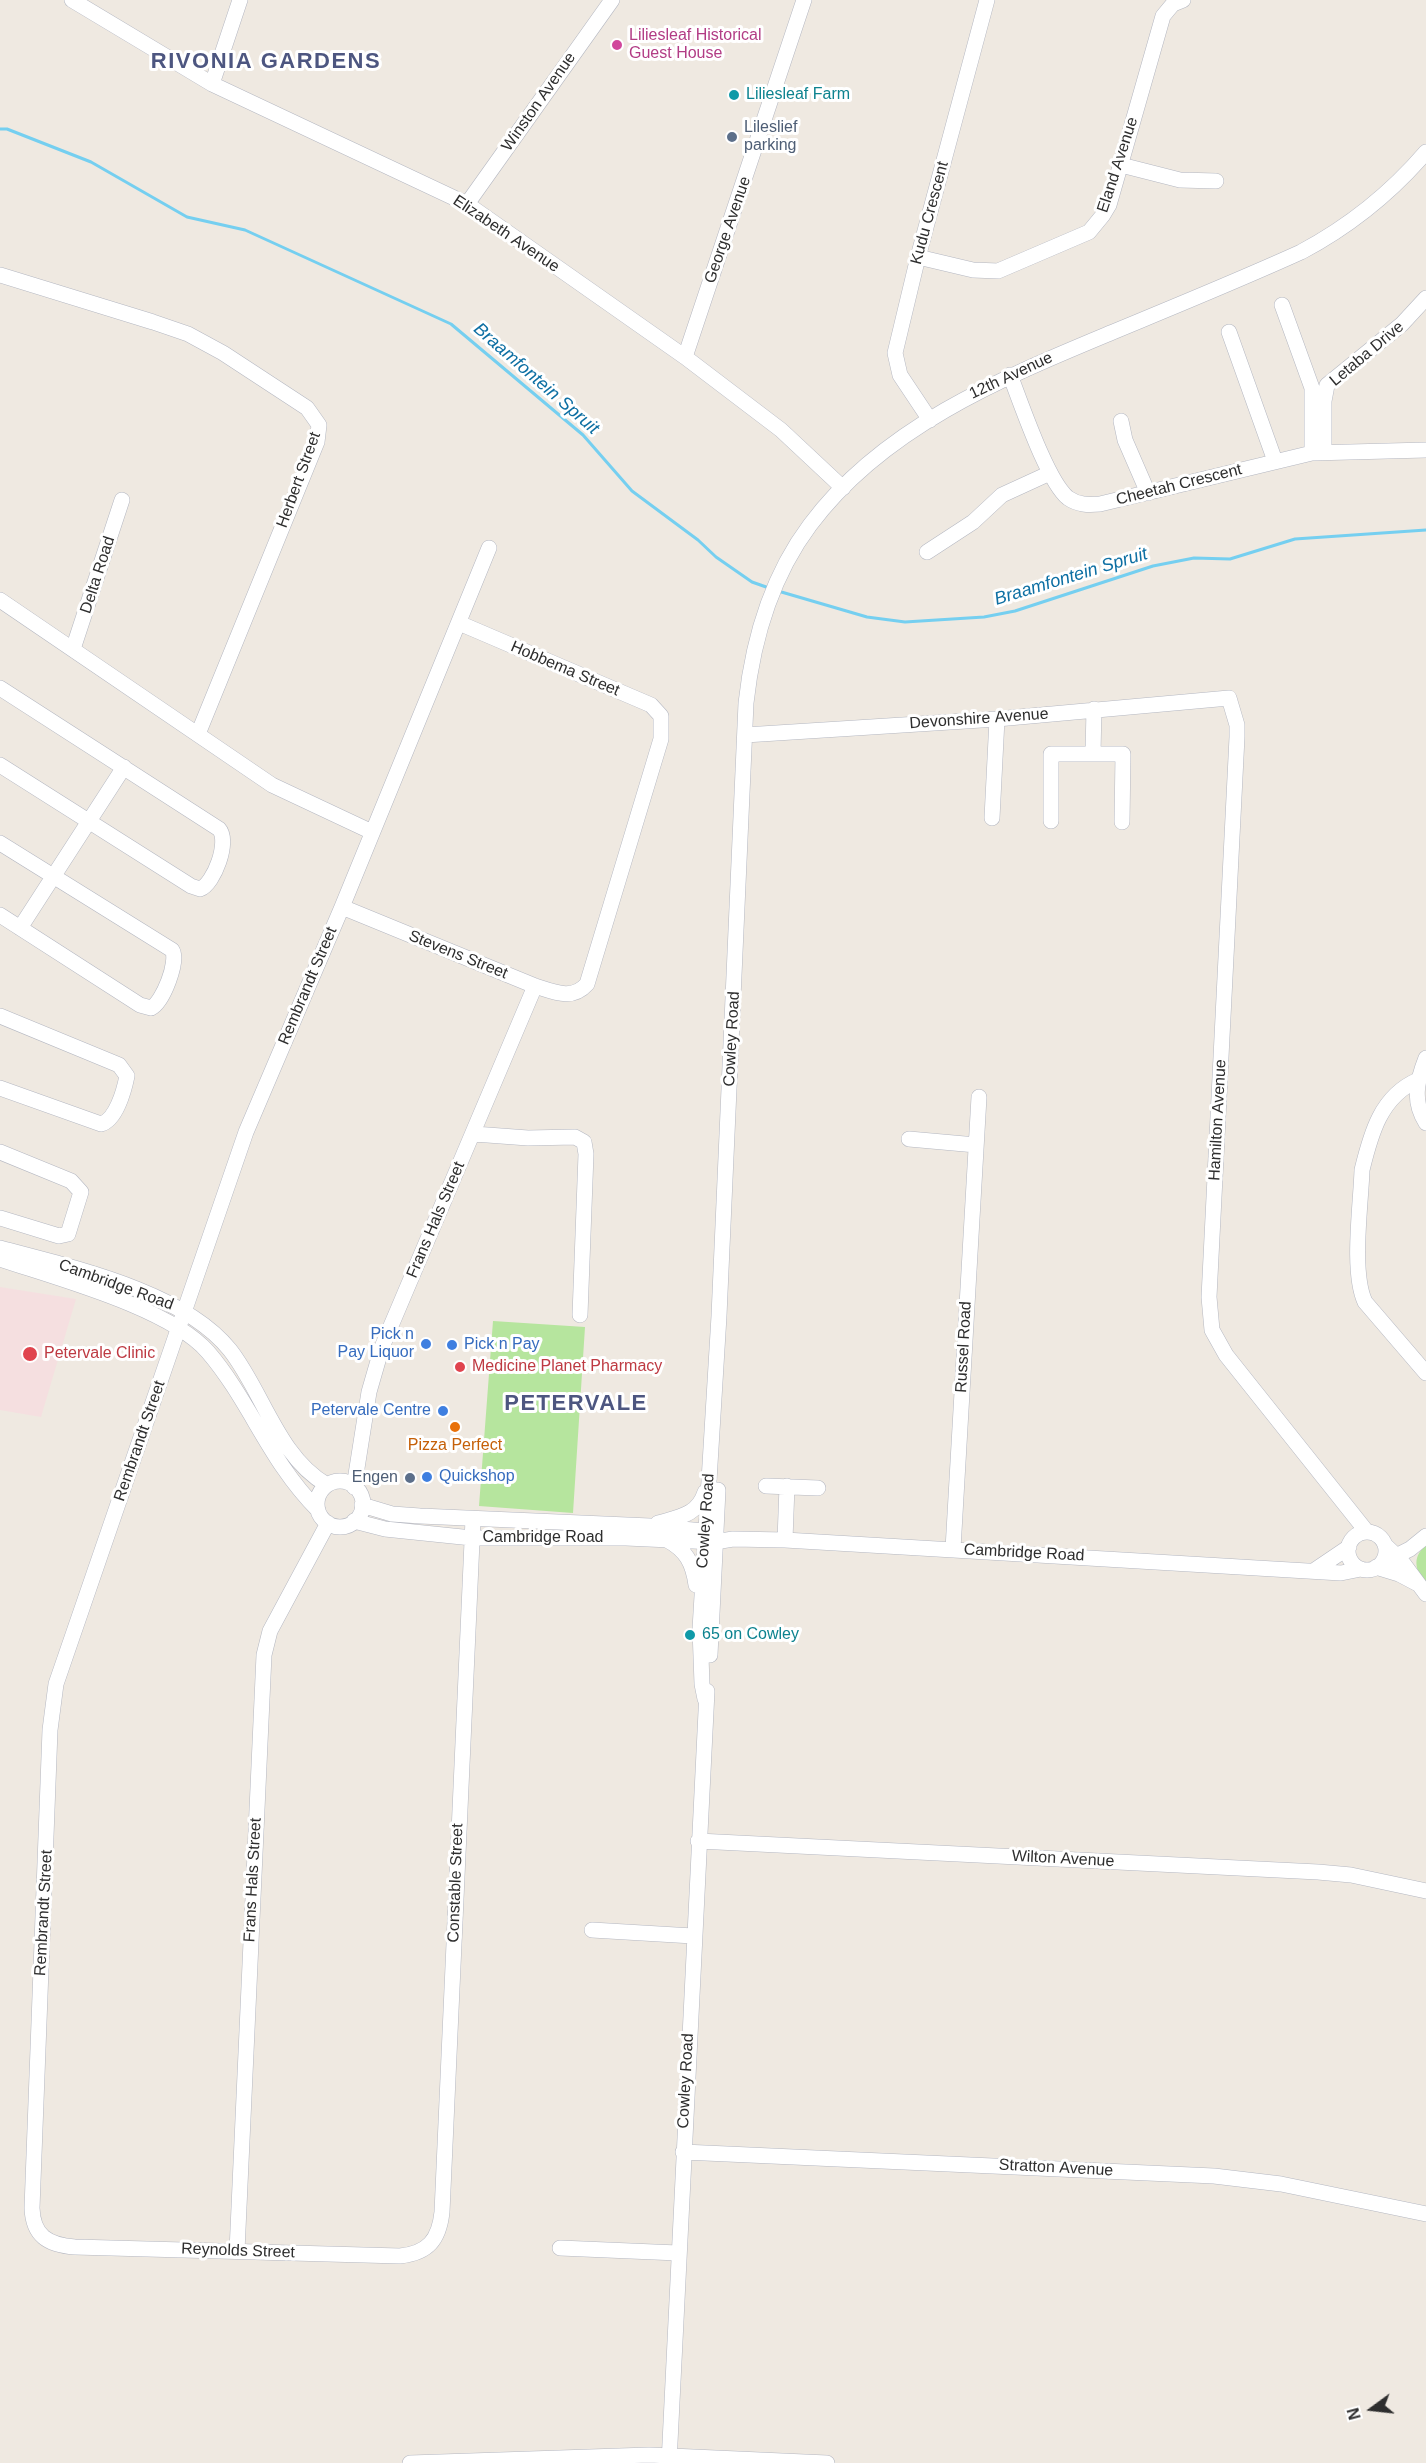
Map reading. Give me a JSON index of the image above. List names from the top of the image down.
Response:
{
  "streets": {
    "street": [
      "Winston Avenue",
      "Eland Avenue",
      "Kudu Crescent",
      "George Avenue",
      "Elizabeth Avenue",
      "Letaba Drive",
      "12th Avenue",
      "Herbert Street",
      "Cheetah Crescent",
      "Delta Road",
      "Hobbema Street",
      "Devonshire Avenue",
      "Stevens Street",
      "Rembrandt Street",
      "Cowley Road",
      "Hamilton Avenue",
      "Frans Hals Street",
      "Cambridge Road",
      "Russel Road",
      "Wilton Avenue",
      "Constable Street",
      "Stratton Avenue",
      "Reynolds Street"
    ]
  },
  "crossings": [
    ["Winston Avenue", "Elizabeth Avenue"],
    ["Eland Avenue", "Kudu Crescent"],
    ["Kudu Crescent", "12th Avenue"],
    ["George Avenue", "Elizabeth Avenue"],
    ["Elizabeth Avenue", "12th Avenue"],
    ["Letaba Drive", "Cheetah Crescent"],
    ["12th Avenue", "Cheetah Crescent"],
    ["12th Avenue", "Devonshire Avenue"],
    ["12th Avenue", "Cowley Road"],
    ["Hobbema Street", "Stevens Street"],
    ["Hobbema Street", "Rembrandt Street"],
    ["Devonshire Avenue", "Cowley Road"],
    ["Devonshire Avenue", "Hamilton Avenue"],
    ["Stevens Street", "Rembrandt Street"],
    ["Stevens Street", "Frans Hals Street"],
    ["Rembrandt Street", "Cambridge Road"],
    ["Rembrandt Street", "Reynolds Street"],
    ["Cowley Road", "Cambridge Road"],
    ["Cowley Road", "Wilton Avenue"],
    ["Cowley Road", "Stratton Avenue"],
    ["Hamilton Avenue", "Cambridge Road"],
    ["Frans Hals Street", "Cambridge Road"],
    ["Frans Hals Street", "Reynolds Street"],
    ["Cambridge Road", "Russel Road"],
    ["Cambridge Road", "Constable Street"],
    ["Constable Street", "Reynolds Street"]
  ],
  "districts": ["RIVONIA GARDENS", "PETERVALE"],
  "water": ["Braamfontein Spruit"],
  "places": [
    "Liliesleaf Historical Guest House",
    "Liliesleaf Farm",
    "Lileslief parking",
    "Pick n Pay Liquor",
    "Pick n Pay",
    "Petervale Clinic",
    "Medicine Planet Pharmacy",
    "Petervale Centre",
    "Pizza Perfect",
    "Quickshop",
    "Engen",
    "65 on Cowley"
  ],
  "north": "left"
}
